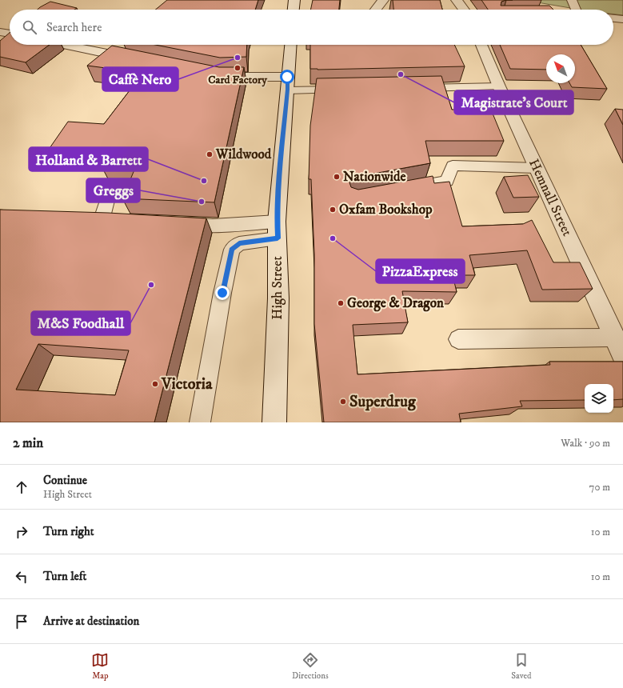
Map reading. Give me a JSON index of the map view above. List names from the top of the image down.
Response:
{
  "streets": {
    "street": ["Hemnall Street", "High Street"]
  },
  "places": [
    "Caffè Nero",
    "Card Factory",
    "Magistrate's Court",
    "Wildwood",
    "Nationwide",
    "Holland & Barrett",
    "Greggs",
    "Oxfam Bookshop",
    "PizzaExpress",
    "M&S Foodhall",
    "George & Dragon",
    "Victoria",
    "Superdrug"
  ],
  "north": "top left",
  "page": {
    "search": "Search here",
    "heading": ["2 min", "Walk · 90 m"],
    "list": [
      ["Continue", "High Street", "70 m"],
      ["Turn right", "10 m"],
      ["Turn left", "10 m"],
      "Arrive at destination"
    ],
    "nav": ["Map", "Directions", "Saved"]
  }
}
